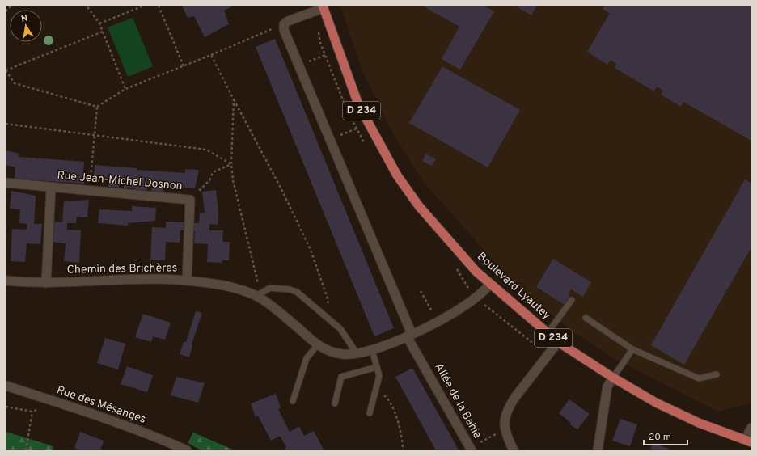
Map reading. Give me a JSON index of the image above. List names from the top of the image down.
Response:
{
  "streets": {
    "main road": ["D 234", "Boulevard Lyautey"],
    "street": [
      "Rue Jean-Michel Dosnon",
      "Chemin des Brichères",
      "Allée de la Bahia",
      "Rue des Mésanges"
    ]
  },
  "crossings": [
    ["Rue Jean-Michel Dosnon", "Chemin des Brichères"],
    ["Chemin des Brichères", "Boulevard Lyautey"],
    ["Chemin des Brichères", "Allée de la Bahia"]
  ],
  "scale_bar": "20 m",
  "north": "top"
}
